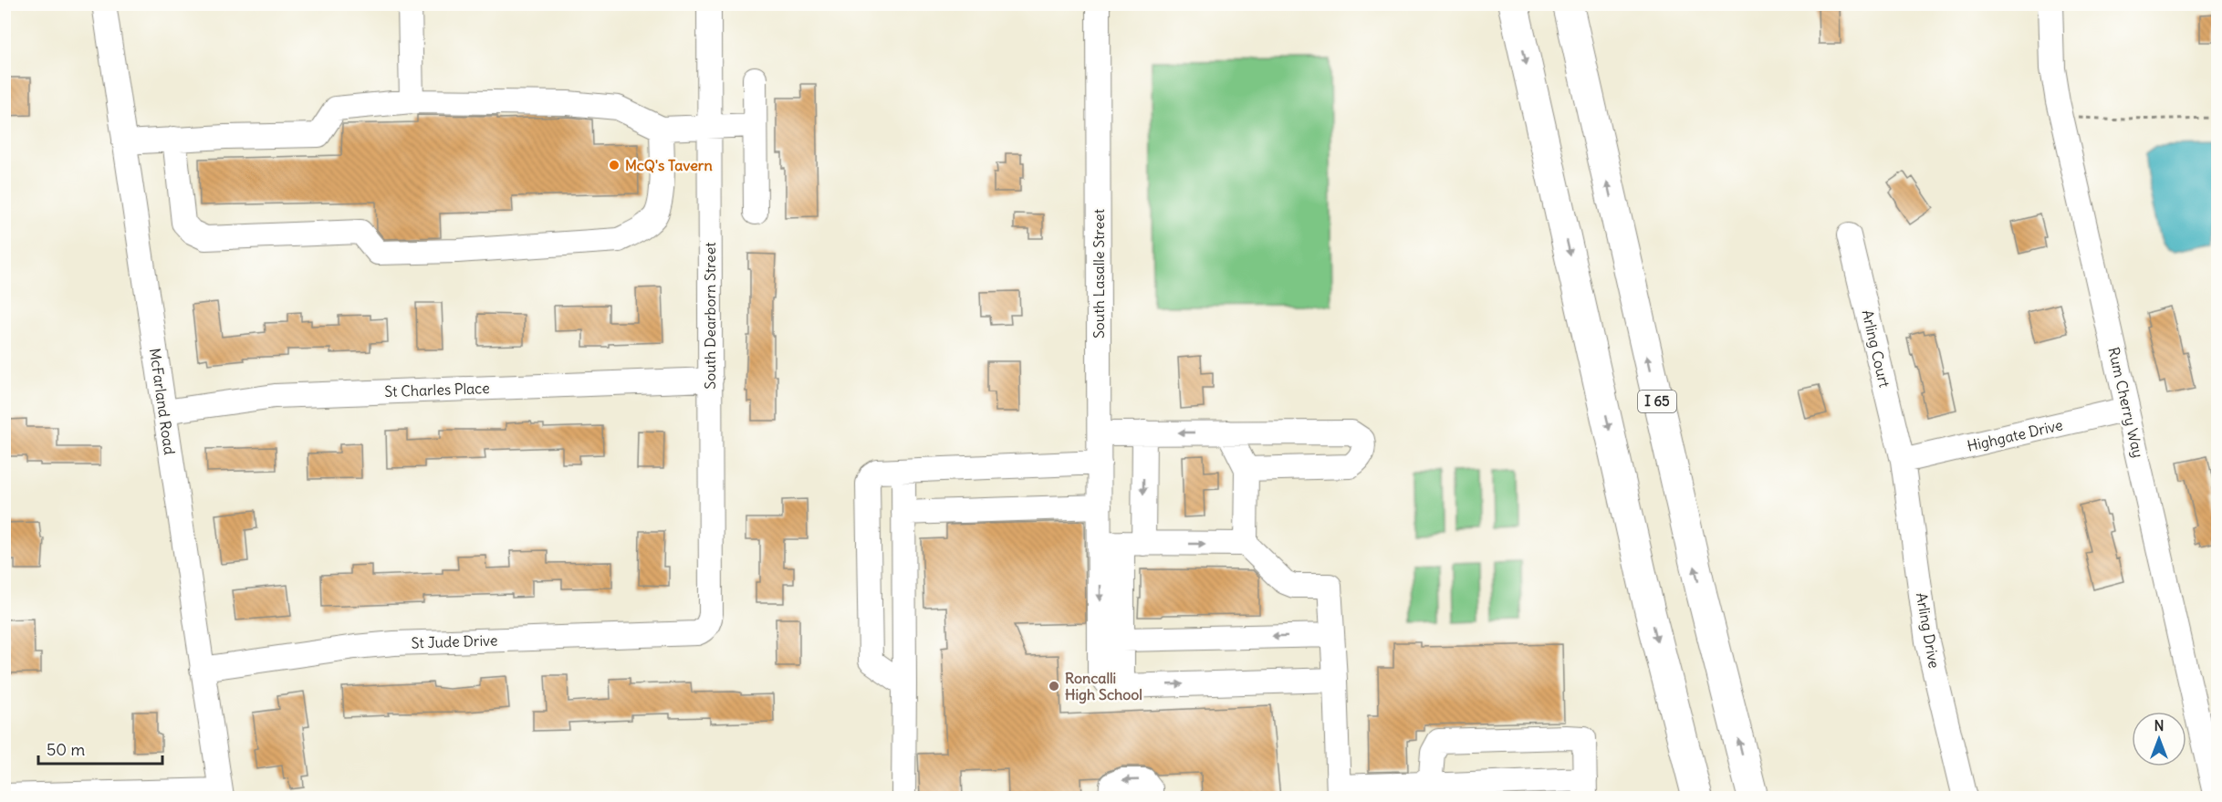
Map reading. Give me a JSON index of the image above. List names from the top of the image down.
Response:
{
  "streets": {
    "highway": ["I 65"],
    "street": [
      "South Lasalle Street",
      "South Dearborn Street",
      "Arling Court",
      "St Charles Place",
      "McFarland Road",
      "Rum Cherry Way",
      "Highgate Drive",
      "Arling Drive",
      "St Jude Drive"
    ]
  },
  "crossings": [
    ["South Dearborn Street", "St Charles Place"],
    ["South Dearborn Street", "St Jude Drive"],
    ["Arling Court", "Highgate Drive"],
    ["Arling Court", "Arling Drive"],
    ["St Charles Place", "McFarland Road"],
    ["McFarland Road", "St Jude Drive"],
    ["Rum Cherry Way", "Highgate Drive"],
    ["Highgate Drive", "Arling Drive"]
  ],
  "places": ["McQ's Tavern", "Roncalli High School"],
  "scale_bar": "50 m",
  "north": "top"
}
